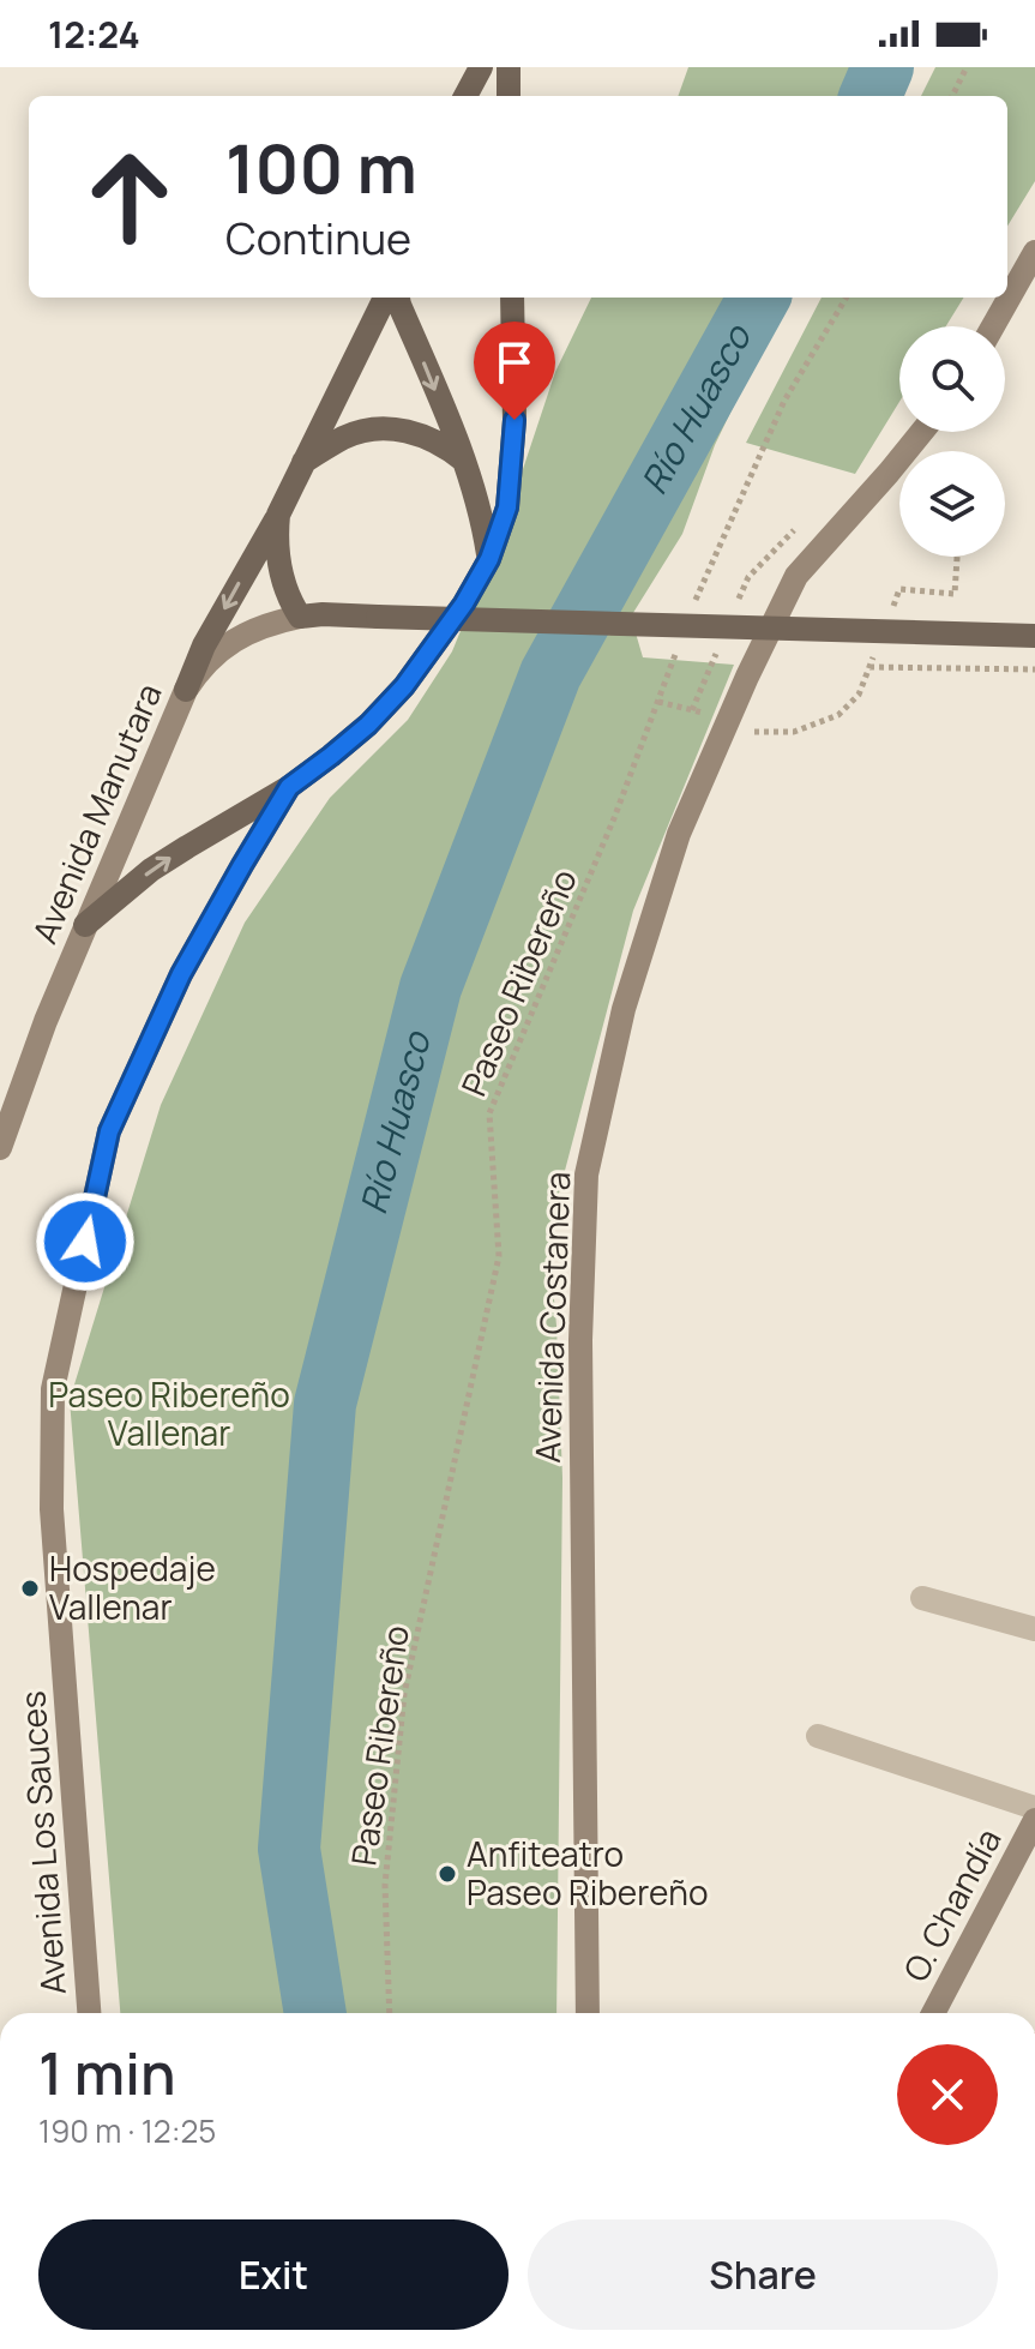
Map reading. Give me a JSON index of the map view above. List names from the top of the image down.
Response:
{
  "streets": {
    "main road": [
      "Avenida Manutara",
      "Avenida Costanera",
      "Avenida Los Sauces",
      "O. Chandía"
    ],
    "path": ["Paseo Ribereño"]
  },
  "water": ["Río Huasco"],
  "parks": ["Paseo Ribereño Vallenar"],
  "places": ["Hospedaje Vallenar", "Anfiteatro Paseo Ribereño"],
  "page": {
    "status": "12:24",
    "turn": ["100 m", "Continue"],
    "heading": ["1 min", "190 m · 12:25"],
    "buttons": ["Exit", "Share"]
  }
}
